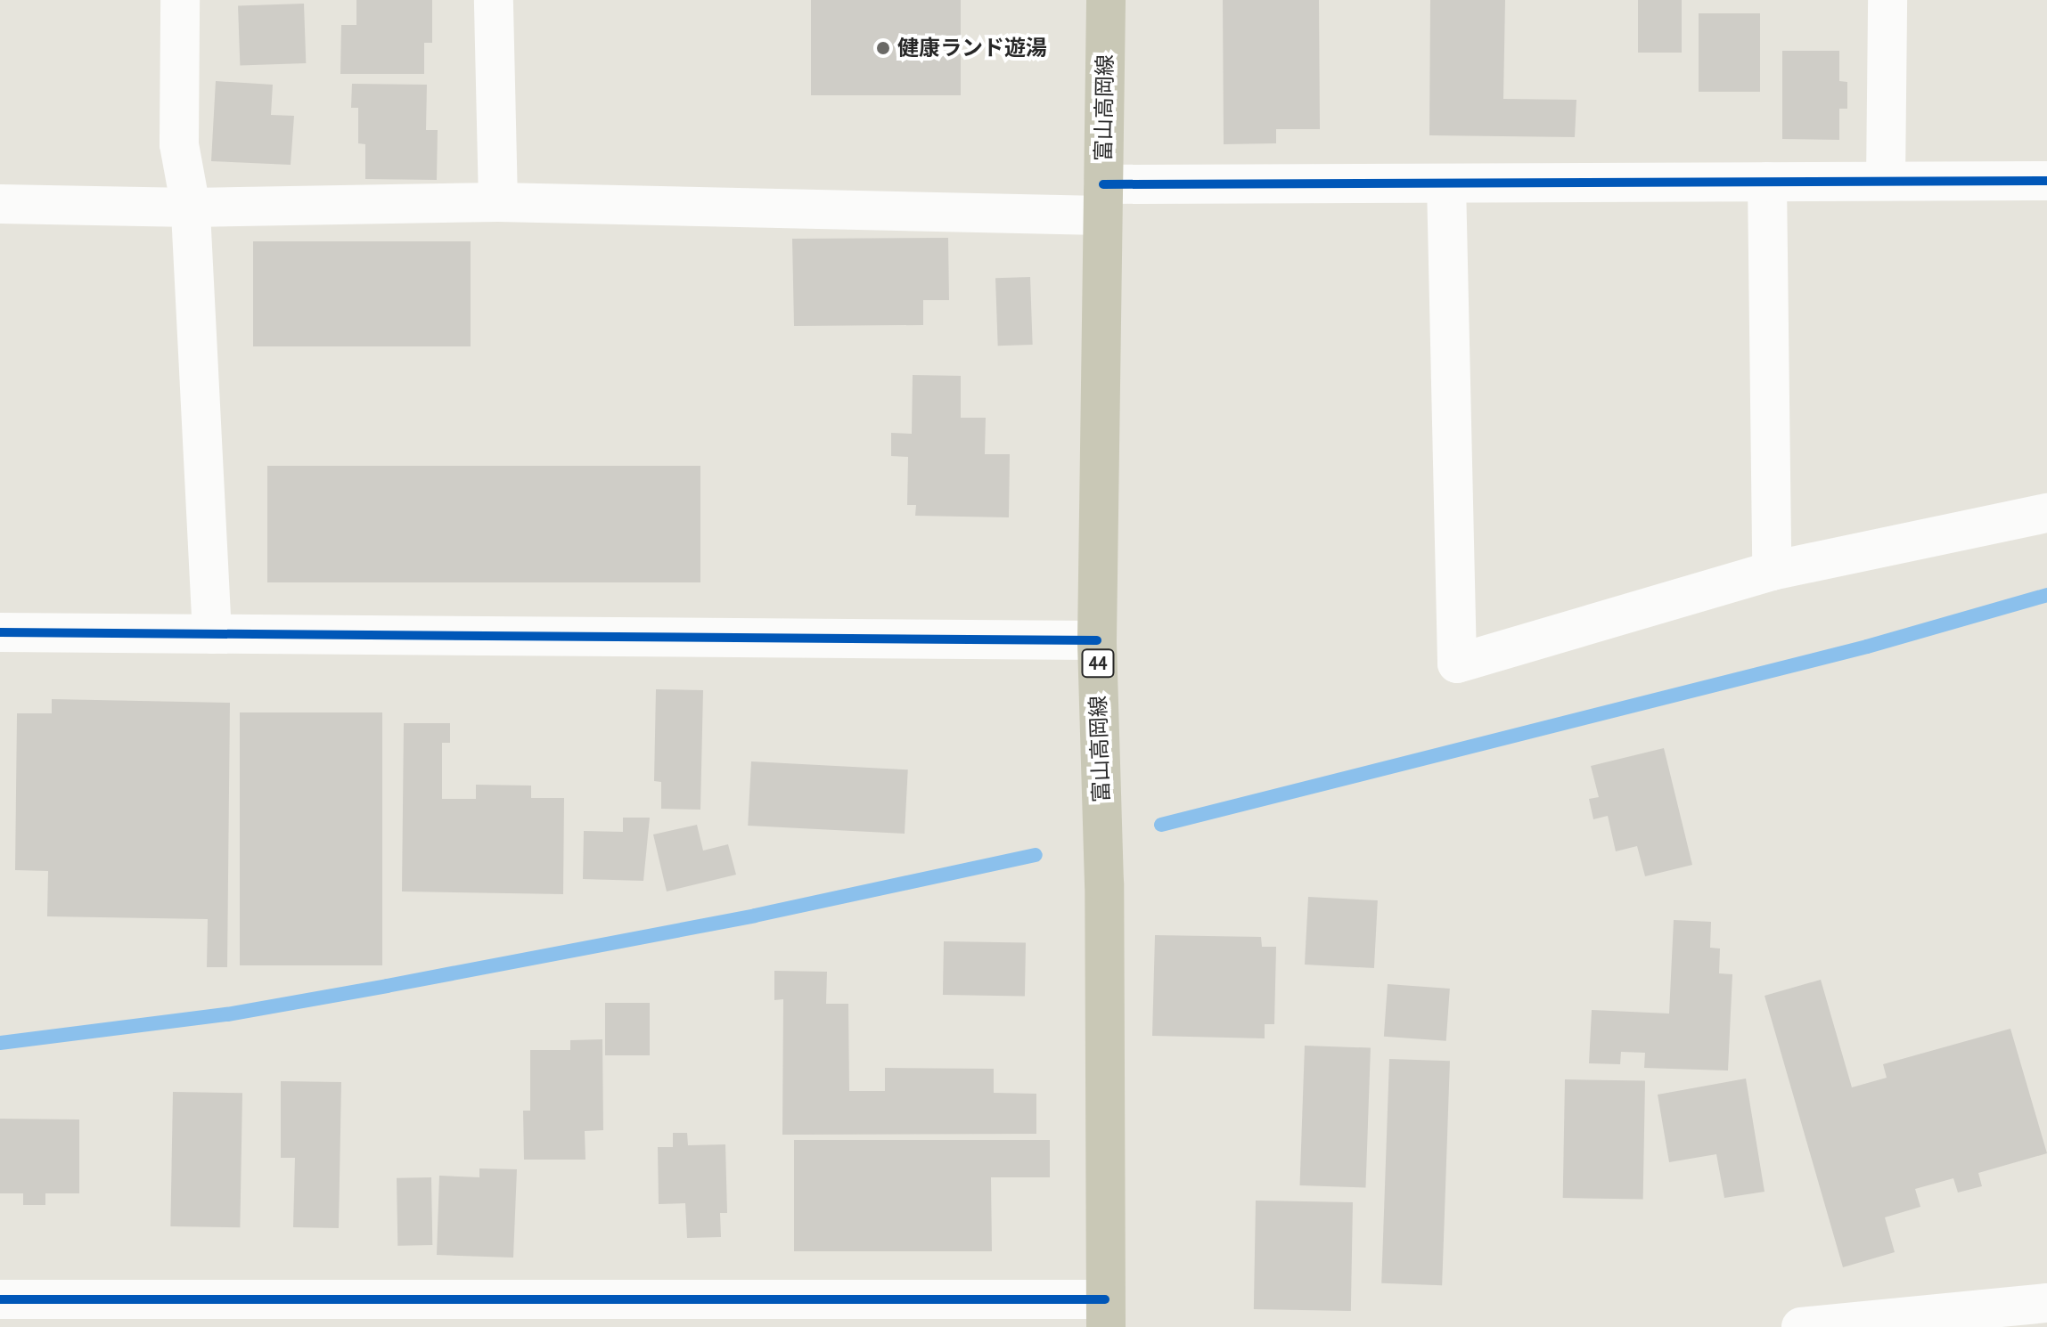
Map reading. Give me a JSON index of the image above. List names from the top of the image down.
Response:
{
  "streets": {
    "main road": ["富山高岡線", "44"]
  },
  "places": ["健康ランド遊湯"]
}
